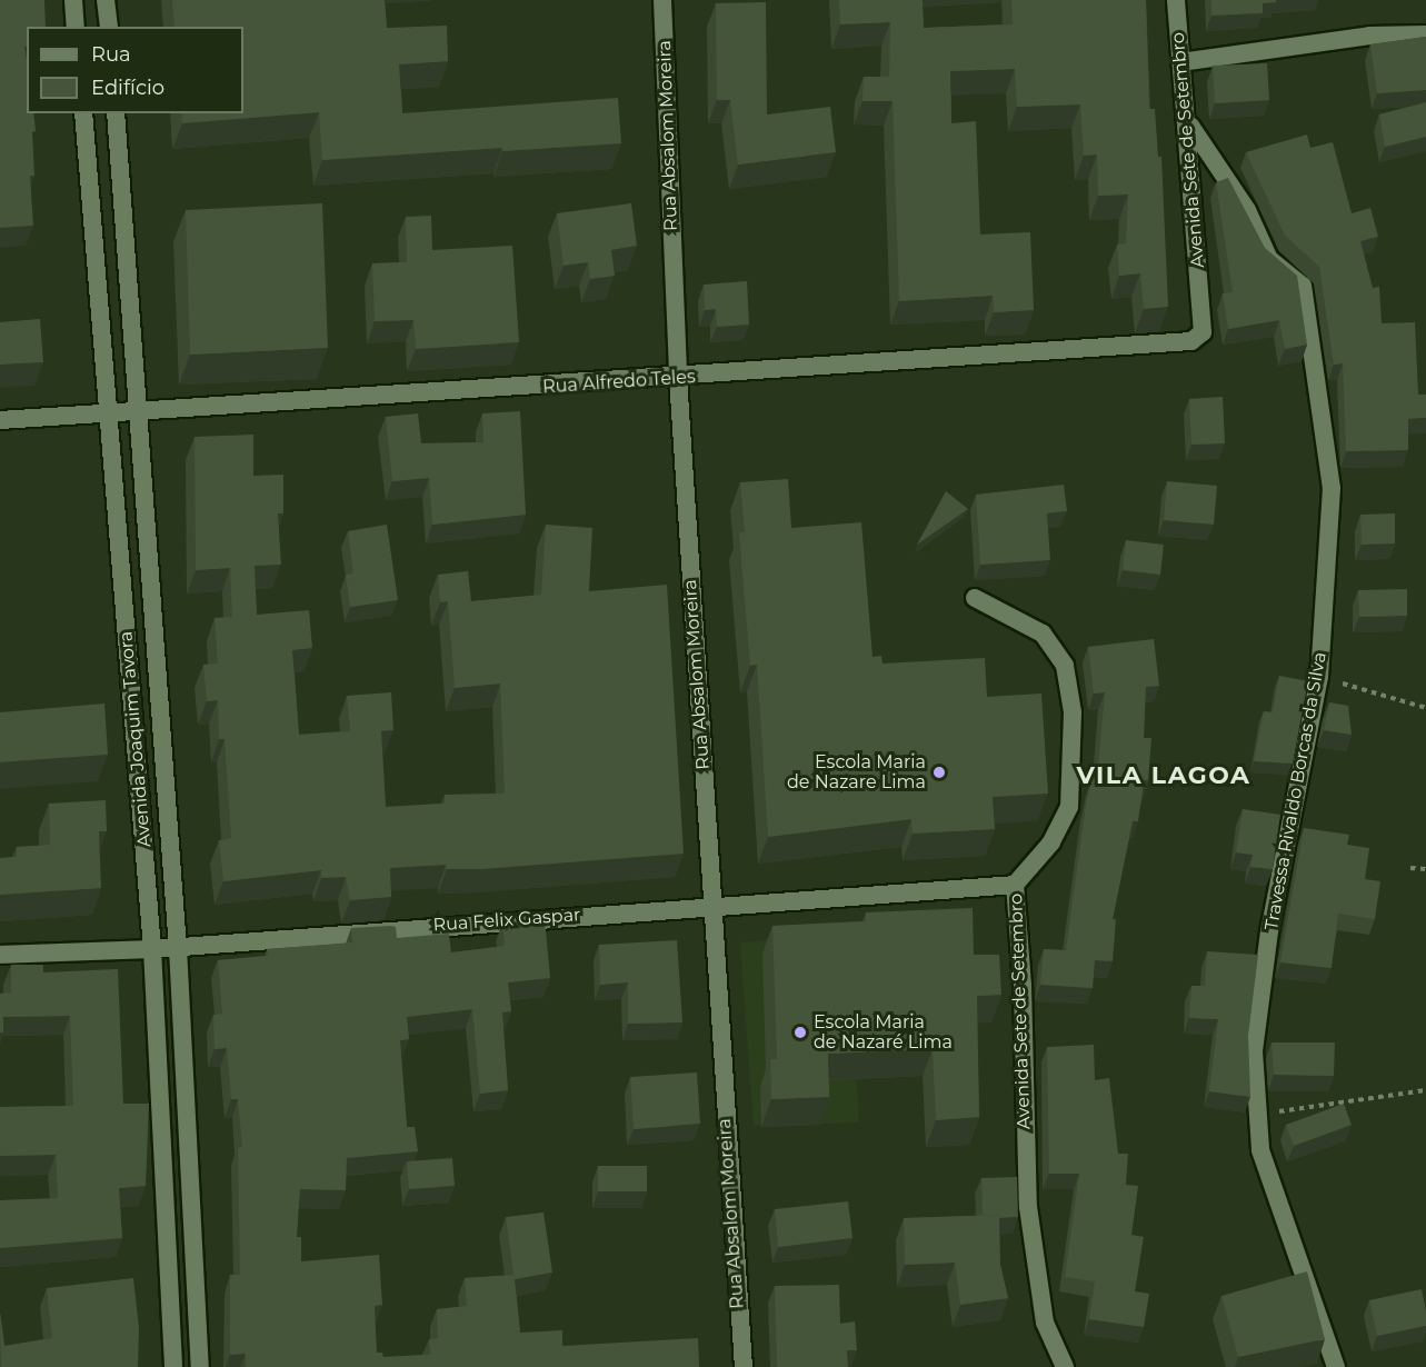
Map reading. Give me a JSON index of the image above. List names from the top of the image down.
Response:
{
  "streets": {
    "street": [
      "Rua Absalom Moreira",
      "Avenida Sete de Setembro",
      "Rua Alfredo Teles",
      "Avenida Joaquim Tavora",
      "Travessa Rivaldo Borcas da Silva",
      "Rua Felix Gaspar"
    ]
  },
  "crossings": [
    ["Rua Absalom Moreira", "Rua Alfredo Teles"],
    ["Rua Absalom Moreira", "Rua Felix Gaspar"],
    ["Avenida Sete de Setembro", "Rua Alfredo Teles"],
    ["Avenida Sete de Setembro", "Travessa Rivaldo Borcas da Silva"],
    ["Avenida Sete de Setembro", "Rua Felix Gaspar"],
    ["Rua Alfredo Teles", "Avenida Joaquim Tavora"],
    ["Avenida Joaquim Tavora", "Rua Felix Gaspar"]
  ],
  "districts": ["VILA LAGOA"],
  "places": ["Escola Maria de Nazare Lima", "Escola Maria de Nazaré Lima"],
  "legend": ["Rua", "Edifício"]
}
